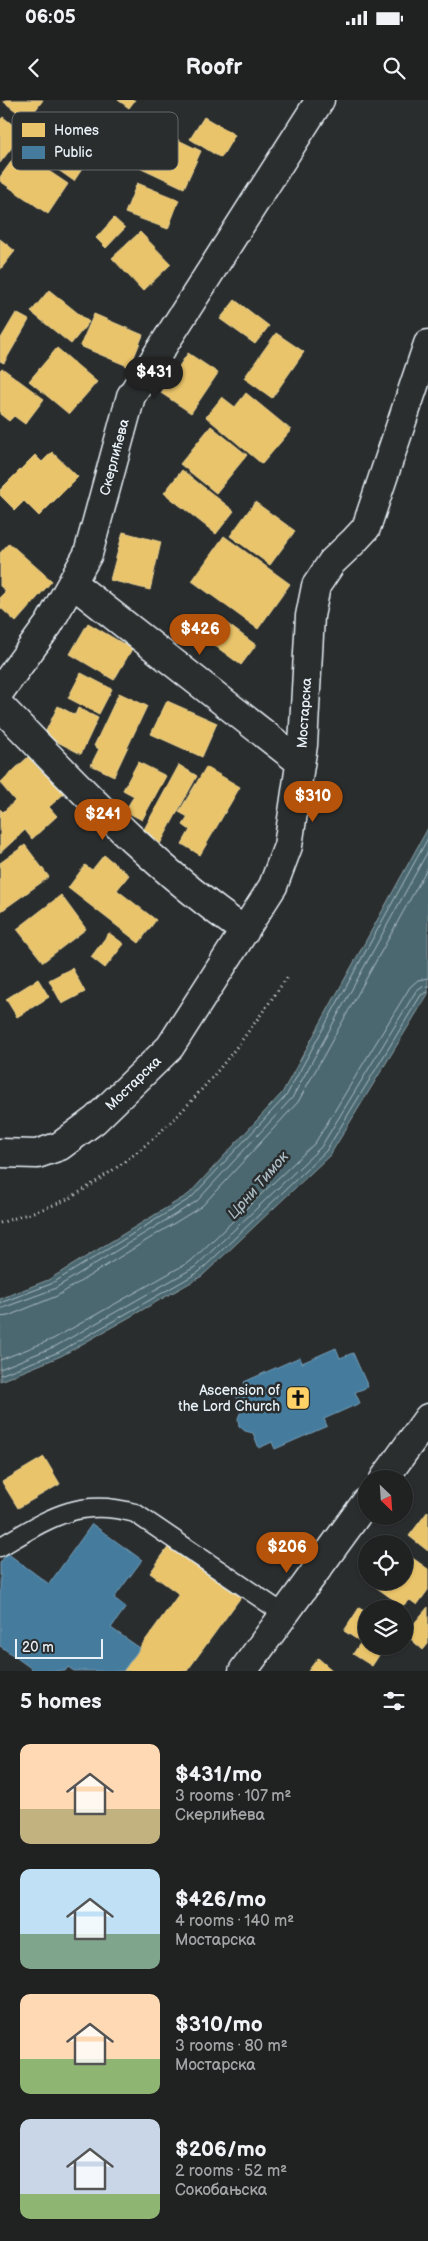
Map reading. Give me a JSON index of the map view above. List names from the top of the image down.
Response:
{
  "streets": {
    "street": ["Скерлићева", "Мостарска"]
  },
  "water": ["Црни Тимок"],
  "places": {
    "church": ["Ascension of the Lord Church"]
  },
  "legend": ["Homes", "Public"],
  "scale_bar": "20 m",
  "north": "bottom right",
  "page": {
    "status": "06:05",
    "header": "Roofr",
    "price": [
      "$431",
      "$426",
      "$310",
      "$241",
      "$206"
    ],
    "scale": "20 m",
    "heading": "5 homes",
    "list": [
      {
        "name": "$431/mo",
        "note": "3 rooms · 107 m² · Скерлићева"
      },
      {
        "name": "$426/mo",
        "note": "4 rooms · 140 m² · Мостарска"
      },
      {
        "name": "$310/mo",
        "note": "3 rooms · 80 m² · Мостарска"
      },
      {
        "name": "$206/mo",
        "note": "2 rooms · 52 m² · Сокобањска"
      }
    ]
  }
}
